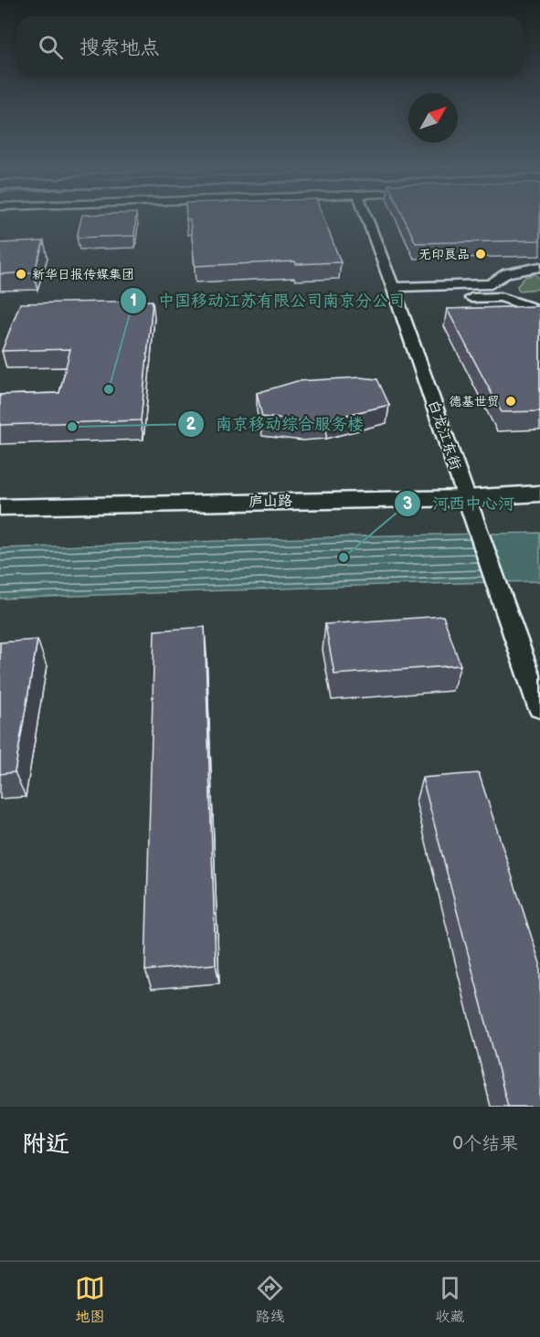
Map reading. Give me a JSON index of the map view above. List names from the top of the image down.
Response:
{
  "streets": {
    "main road": ["庐山路"],
    "street": ["白龙江东街"]
  },
  "crossings": [
    ["白龙江东街", "庐山路"]
  ],
  "places": [
    "无印良品",
    "新华日报传媒集团",
    "中国移动江苏有限公司南京分公司",
    "德基世贸",
    "南京移动综合服务楼",
    "河西中心河"
  ],
  "north": "top right",
  "page": {
    "search": "搜索地点",
    "heading": ["附近", "0个结果"],
    "nav": ["地图", "路线", "收藏"]
  }
}
